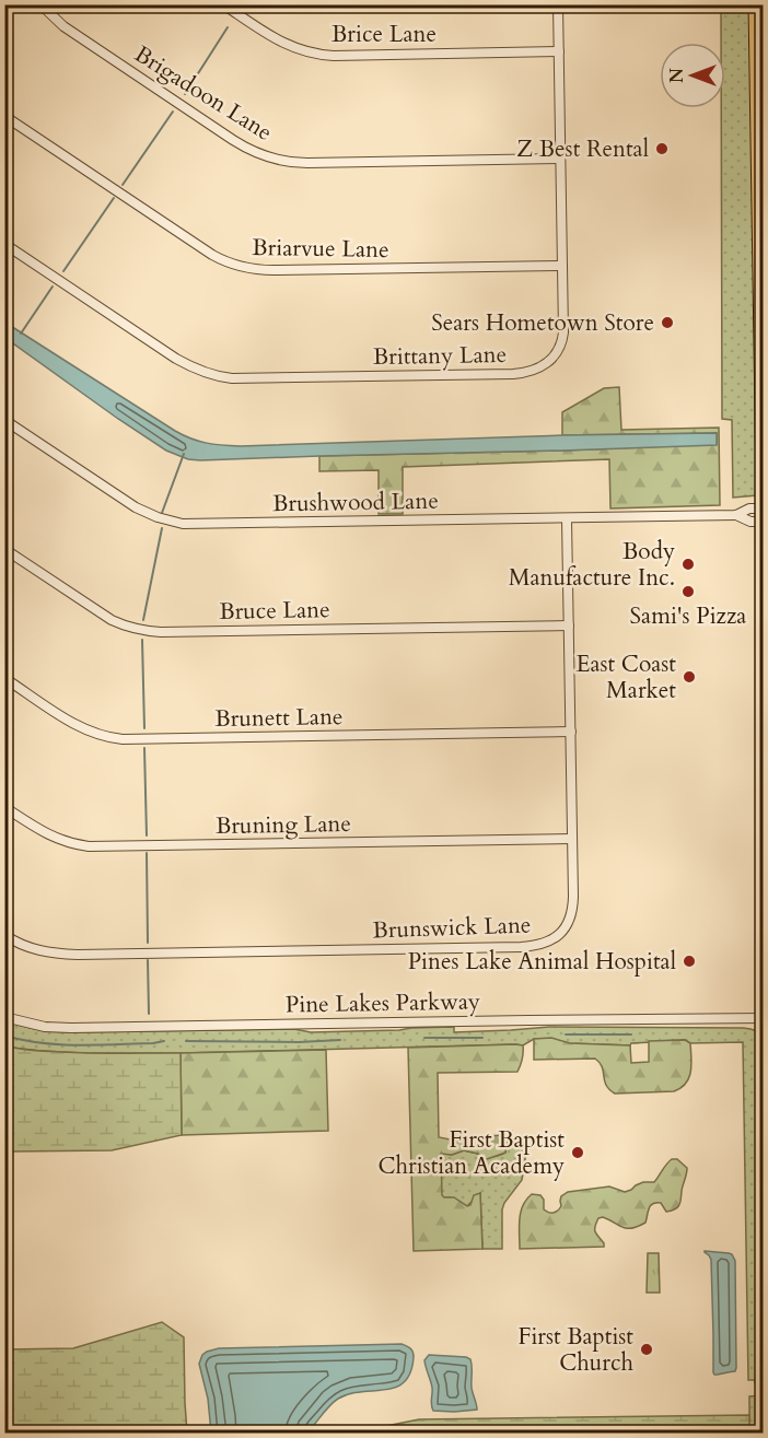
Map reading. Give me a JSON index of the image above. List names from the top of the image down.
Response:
{
  "streets": {
    "street": [
      "Brice Lane",
      "Brigadoon Lane",
      "Briarvue Lane",
      "Brittany Lane",
      "Brushwood Lane",
      "Bruce Lane",
      "Brunett Lane",
      "Bruning Lane",
      "Brunswick Lane",
      "Pine Lakes Parkway"
    ]
  },
  "crossings": [
    ["Brice Lane", "Brittany Lane"],
    ["Brigadoon Lane", "Brittany Lane"],
    ["Briarvue Lane", "Brittany Lane"],
    ["Brushwood Lane", "Brunswick Lane"],
    ["Bruce Lane", "Brunswick Lane"],
    ["Brunett Lane", "Brunswick Lane"],
    ["Bruning Lane", "Brunswick Lane"]
  ],
  "places": [
    "Z Best Rental",
    "Sears Hometown Store",
    "Body Manufacture Inc.",
    "Sami's Pizza",
    "East Coast Market",
    "Pines Lake Animal Hospital",
    "First Baptist Christian Academy",
    "First Baptist Church"
  ],
  "north": "left"
}
